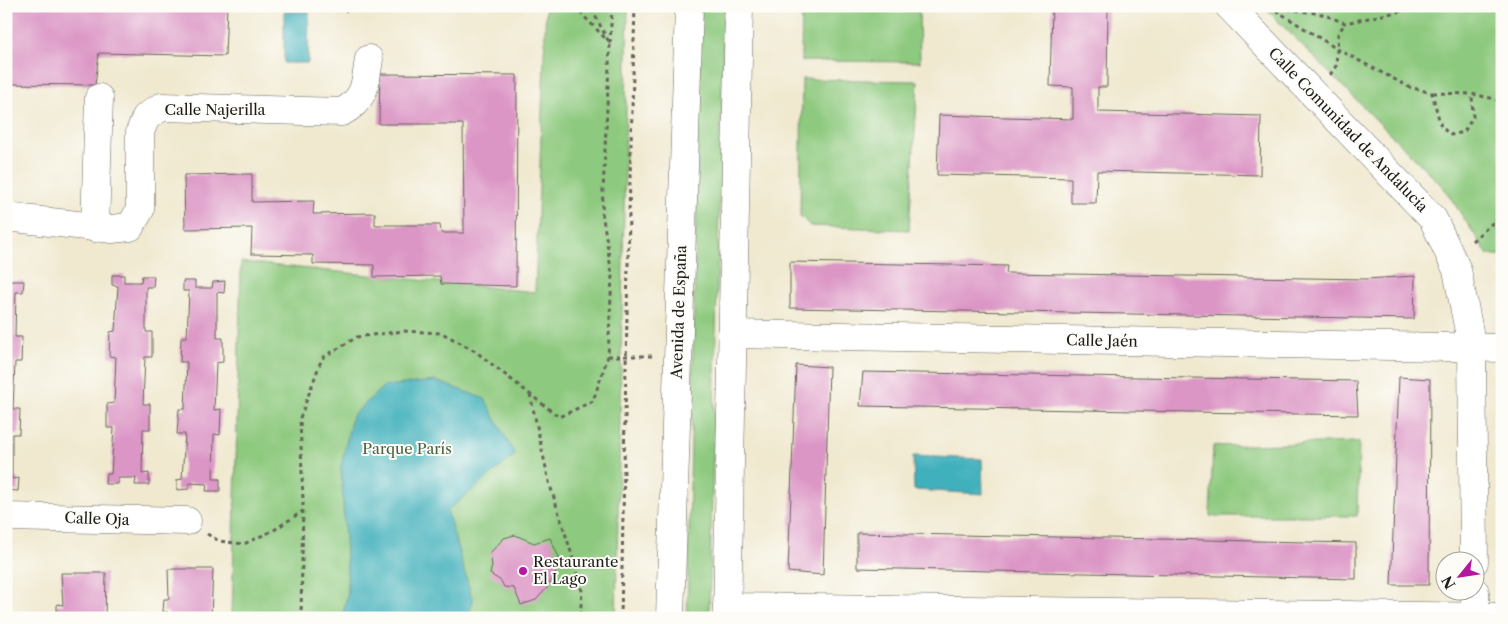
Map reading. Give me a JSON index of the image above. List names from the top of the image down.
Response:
{
  "streets": {
    "street": [
      "Calle Najerilla",
      "Calle Comunidad de Andalucía",
      "Avenida de España",
      "Calle Jaén",
      "Calle Oja"
    ]
  },
  "crossings": [
    ["Calle Comunidad de Andalucía", "Calle Jaén"]
  ],
  "parks": ["Parque París"],
  "places": ["Restaurante El Lago"],
  "north": "bottom left"
}
